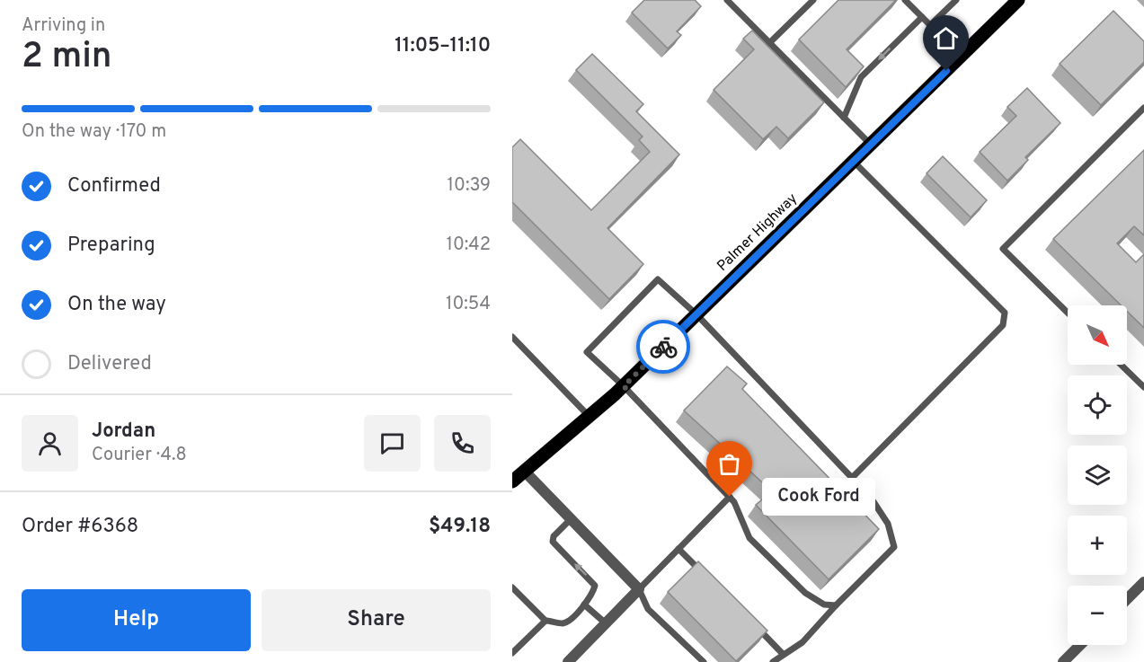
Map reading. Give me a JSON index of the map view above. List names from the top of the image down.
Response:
{
  "streets": {
    "main road": ["Palmer Highway"]
  },
  "places": ["Cook Ford"],
  "north": "bottom right",
  "page": {
    "heading": ["2 min", "Arriving in", "11:05–11:10"],
    "panel": [
      "Jordan",
      "Courier · 4.8",
      "Order #6368",
      "$49.18"
    ],
    "bar": "On the way · 170 m",
    "list": [
      ["Confirmed", "10:39"],
      ["Preparing", "10:42"],
      ["On the way", "10:54"],
      "Delivered"
    ],
    "map_buttons": ["+", "−"],
    "bubble": "Cook Ford",
    "buttons": ["Help", "Share"]
  }
}
